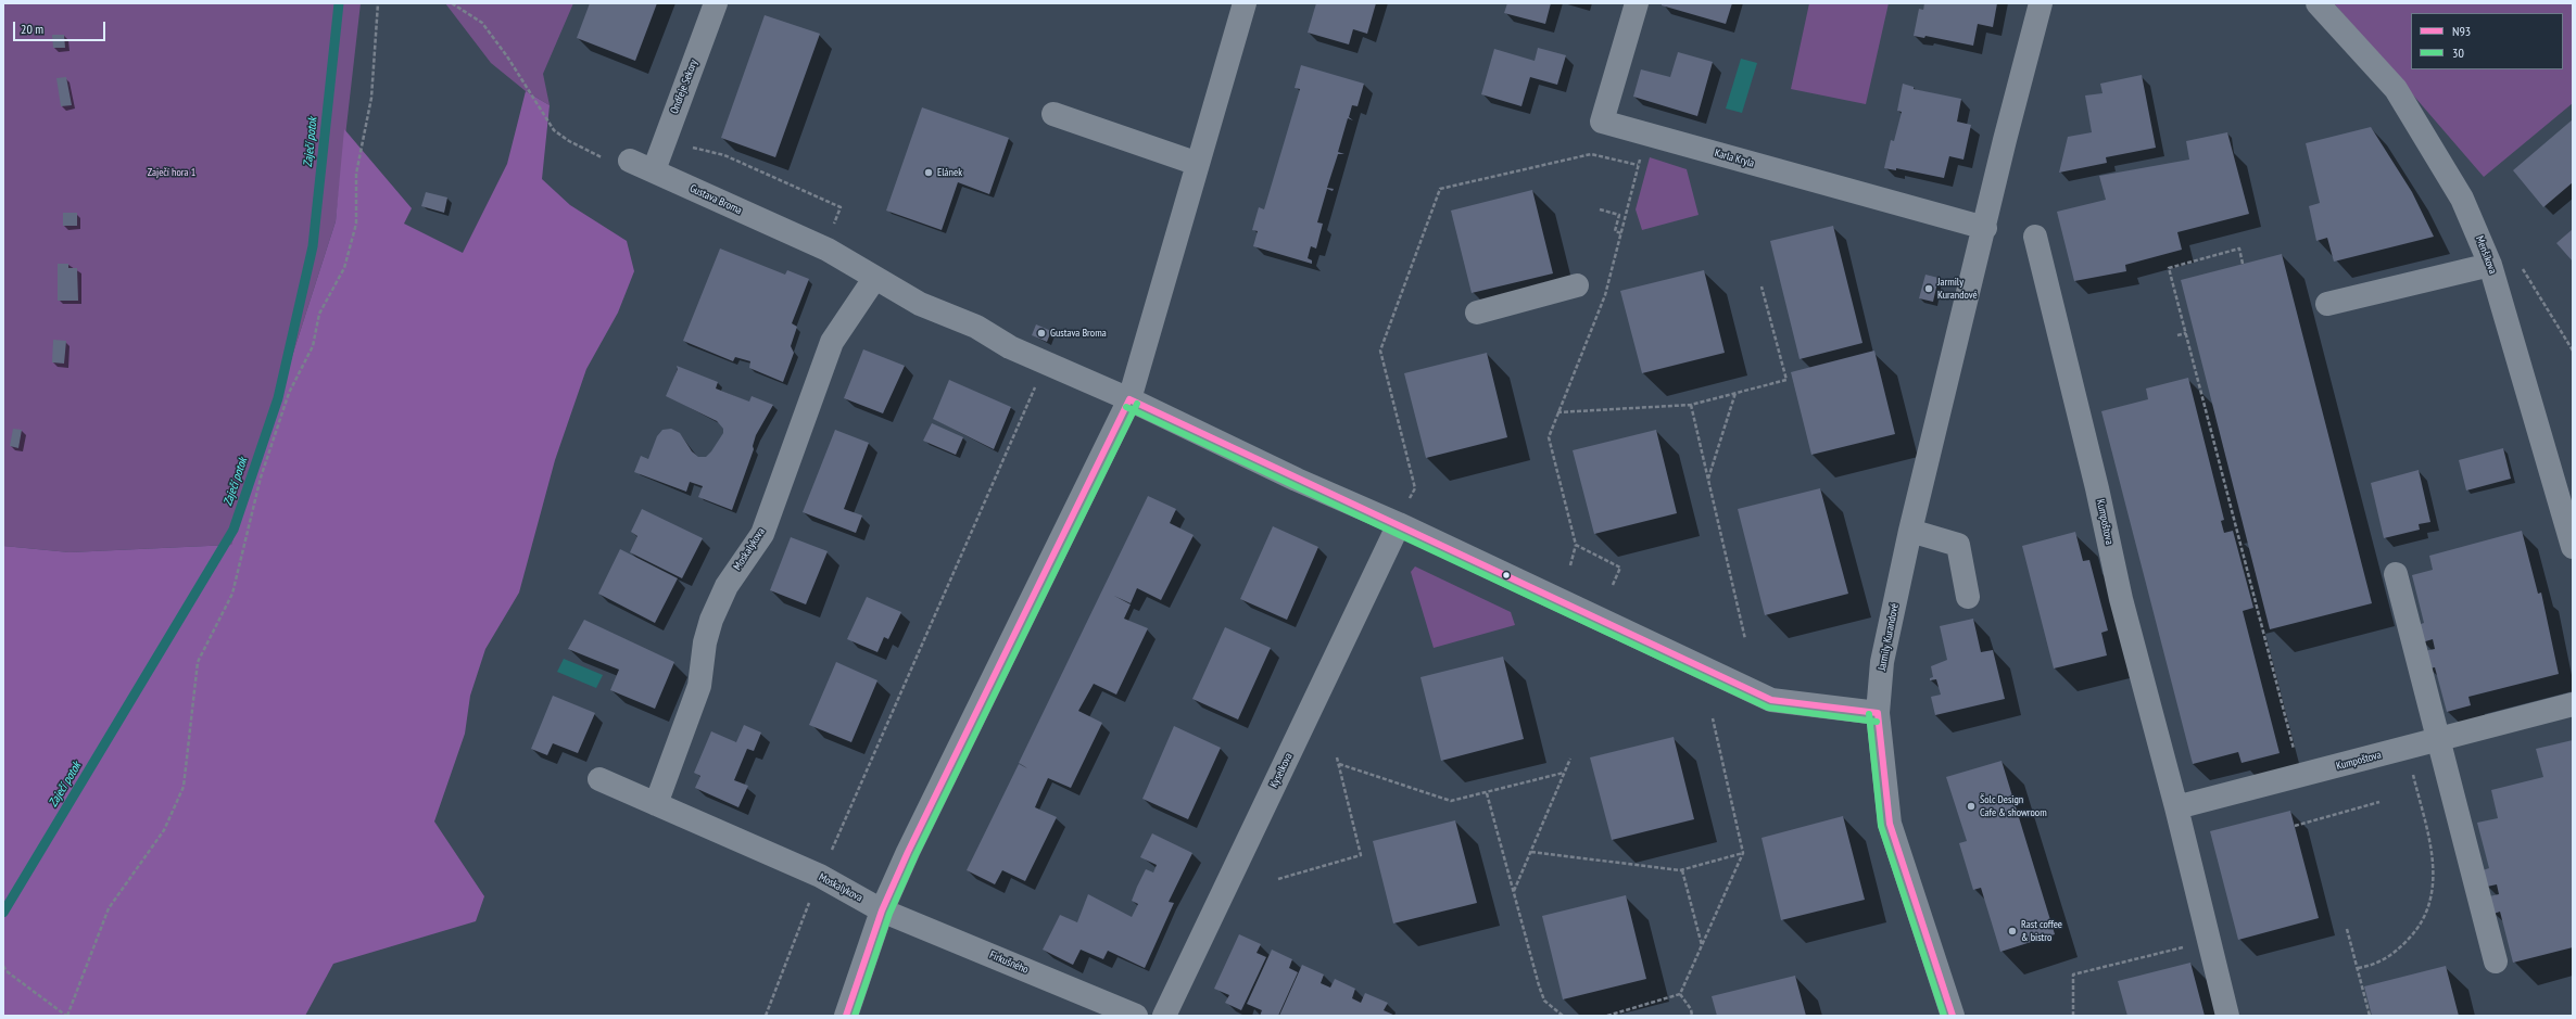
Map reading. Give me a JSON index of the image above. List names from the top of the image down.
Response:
{
  "streets": {
    "street": [
      "Ondřeje Sekory",
      "Karla Kryla",
      "Gustava Broma",
      "Menšíkova",
      "Kumpoštova",
      "Moskalykova",
      "Jarmily Kurandové",
      "Kyselkova",
      "Firkušného"
    ]
  },
  "crossings": [
    ["Ondřeje Sekory", "Gustava Broma"],
    ["Karla Kryla", "Jarmily Kurandové"],
    ["Gustava Broma", "Moskalykova"],
    ["Moskalykova", "Firkušného"]
  ],
  "water": ["Zaječí potok"],
  "parks": ["Zaječí hora 1"],
  "places": [
    "Elánek",
    "Jarmily Kurandové",
    "Gustava Broma",
    "Šolc Design Cafe & showroom",
    "Rast coffee & bistro"
  ],
  "lines": ["transit line N93", "transit line 30"],
  "legend": ["N93", "30"],
  "scale_bar": "20 m"
}
